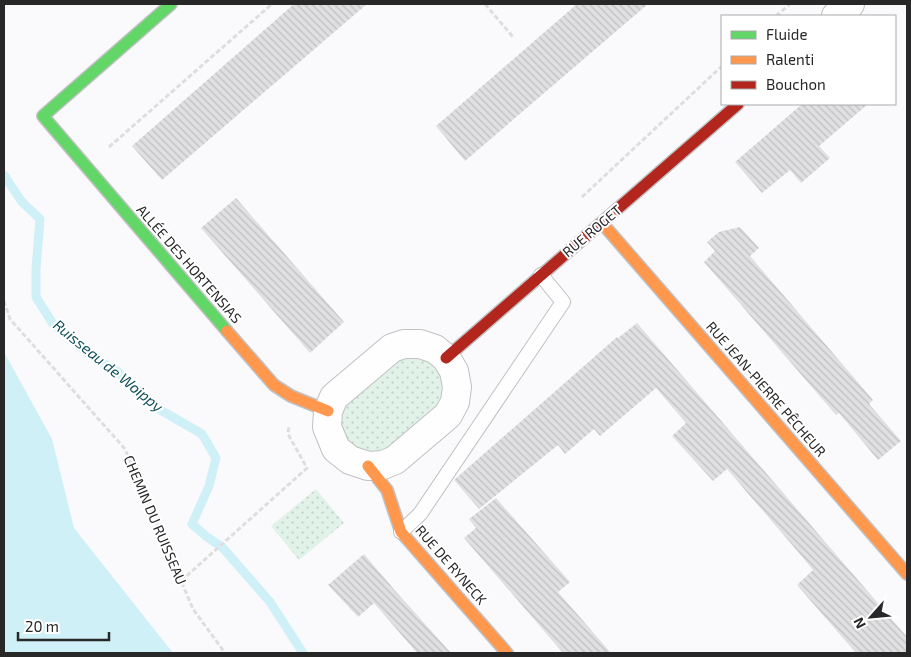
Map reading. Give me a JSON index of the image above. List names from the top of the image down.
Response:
{
  "streets": {
    "street": [
      "RUE ROGET",
      "ALLÉE DES HORTENSIAS",
      "RUE JEAN-PIERRE PÊCHEUR",
      "RUE DE RYNECK"
    ],
    "path": ["CHEMIN DU RUISSEAU"]
  },
  "crossings": [
    ["RUE ROGET", "ALLÉE DES HORTENSIAS"],
    ["RUE ROGET", "RUE JEAN-PIERRE PÊCHEUR"],
    ["RUE ROGET", "RUE DE RYNECK"],
    ["ALLÉE DES HORTENSIAS", "RUE DE RYNECK"]
  ],
  "water": ["Ruisseau de Woippy"],
  "legend": ["Fluide", "Ralenti", "Bouchon"],
  "scale_bar": "20 m",
  "north": "bottom left"
}
